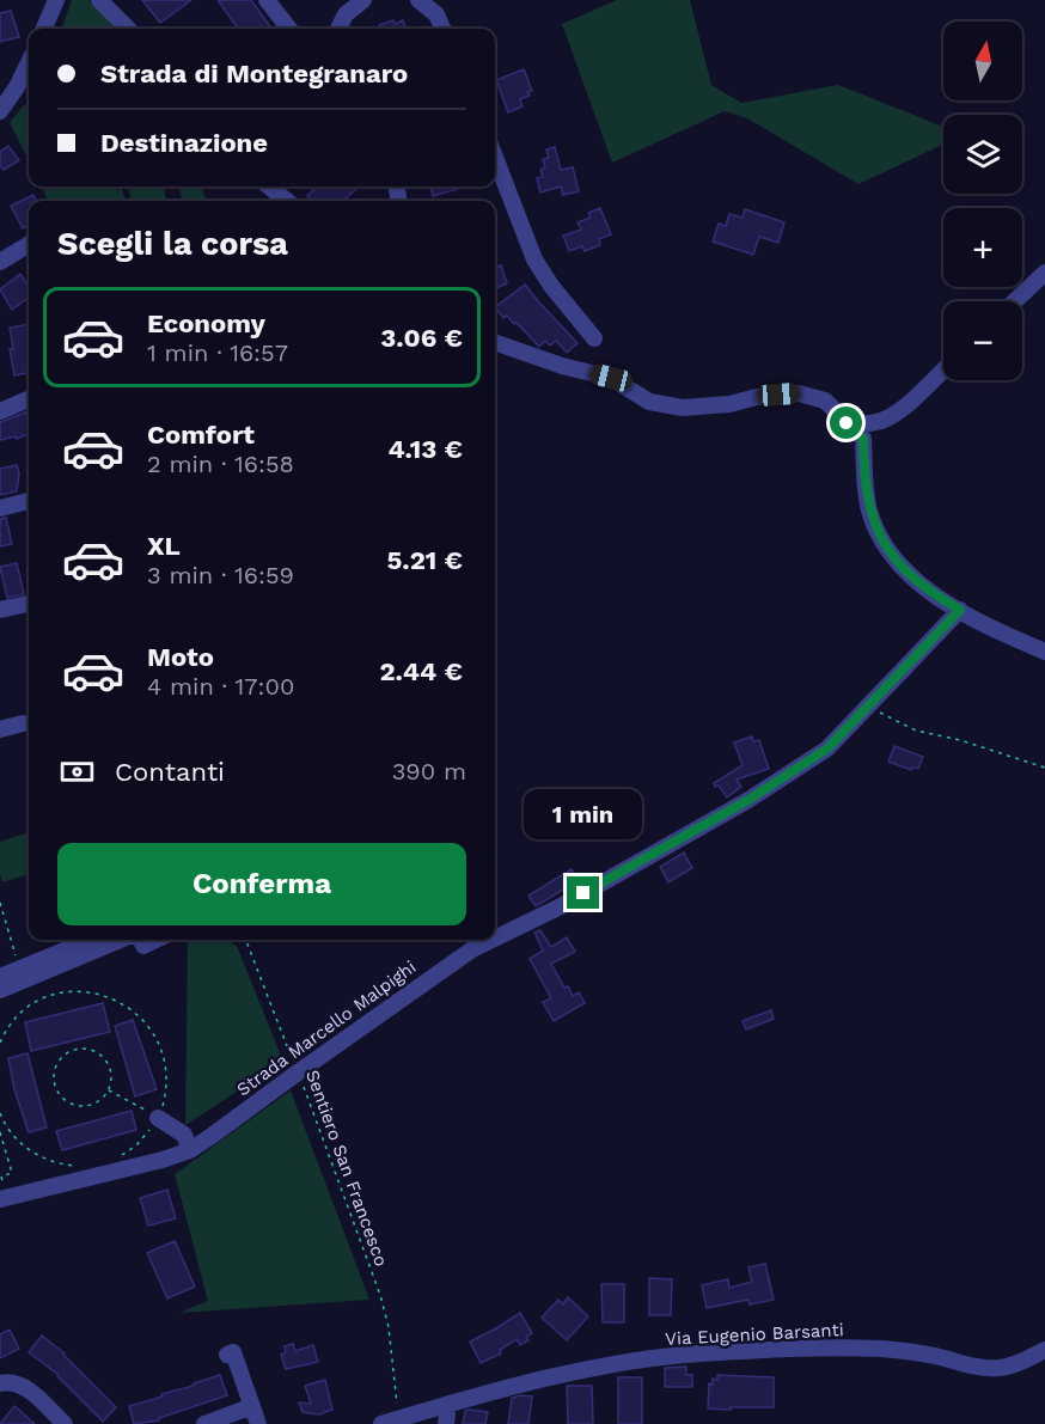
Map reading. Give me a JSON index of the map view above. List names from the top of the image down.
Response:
{
  "streets": {
    "street": ["Strada Marcello Malpighi", "Via Eugenio Barsanti"],
    "path": ["Sentiero San Francesco"]
  },
  "crossings": [
    ["Strada Marcello Malpighi", "Sentiero San Francesco"],
    ["Sentiero San Francesco", "Via Eugenio Barsanti"]
  ],
  "north": "top",
  "page": {
    "map_buttons": ["+", "−"],
    "banner": ["Strada di Montegranaro", "Destinazione"],
    "heading": "Scegli la corsa",
    "list": [
      {
        "name": "Economy",
        "note": "1 min · 16:57",
        "value": "3.06 €"
      },
      {
        "name": "Comfort",
        "note": "2 min · 16:58",
        "value": "4.13 €"
      },
      {
        "name": "XL",
        "note": "3 min · 16:59",
        "value": "5.21 €"
      },
      {
        "name": "Moto",
        "note": "4 min · 17:00",
        "value": "2.44 €"
      }
    ],
    "pay": ["Contanti", "390 m"],
    "bubble": "1 min",
    "buttons": "Conferma"
  }
}
